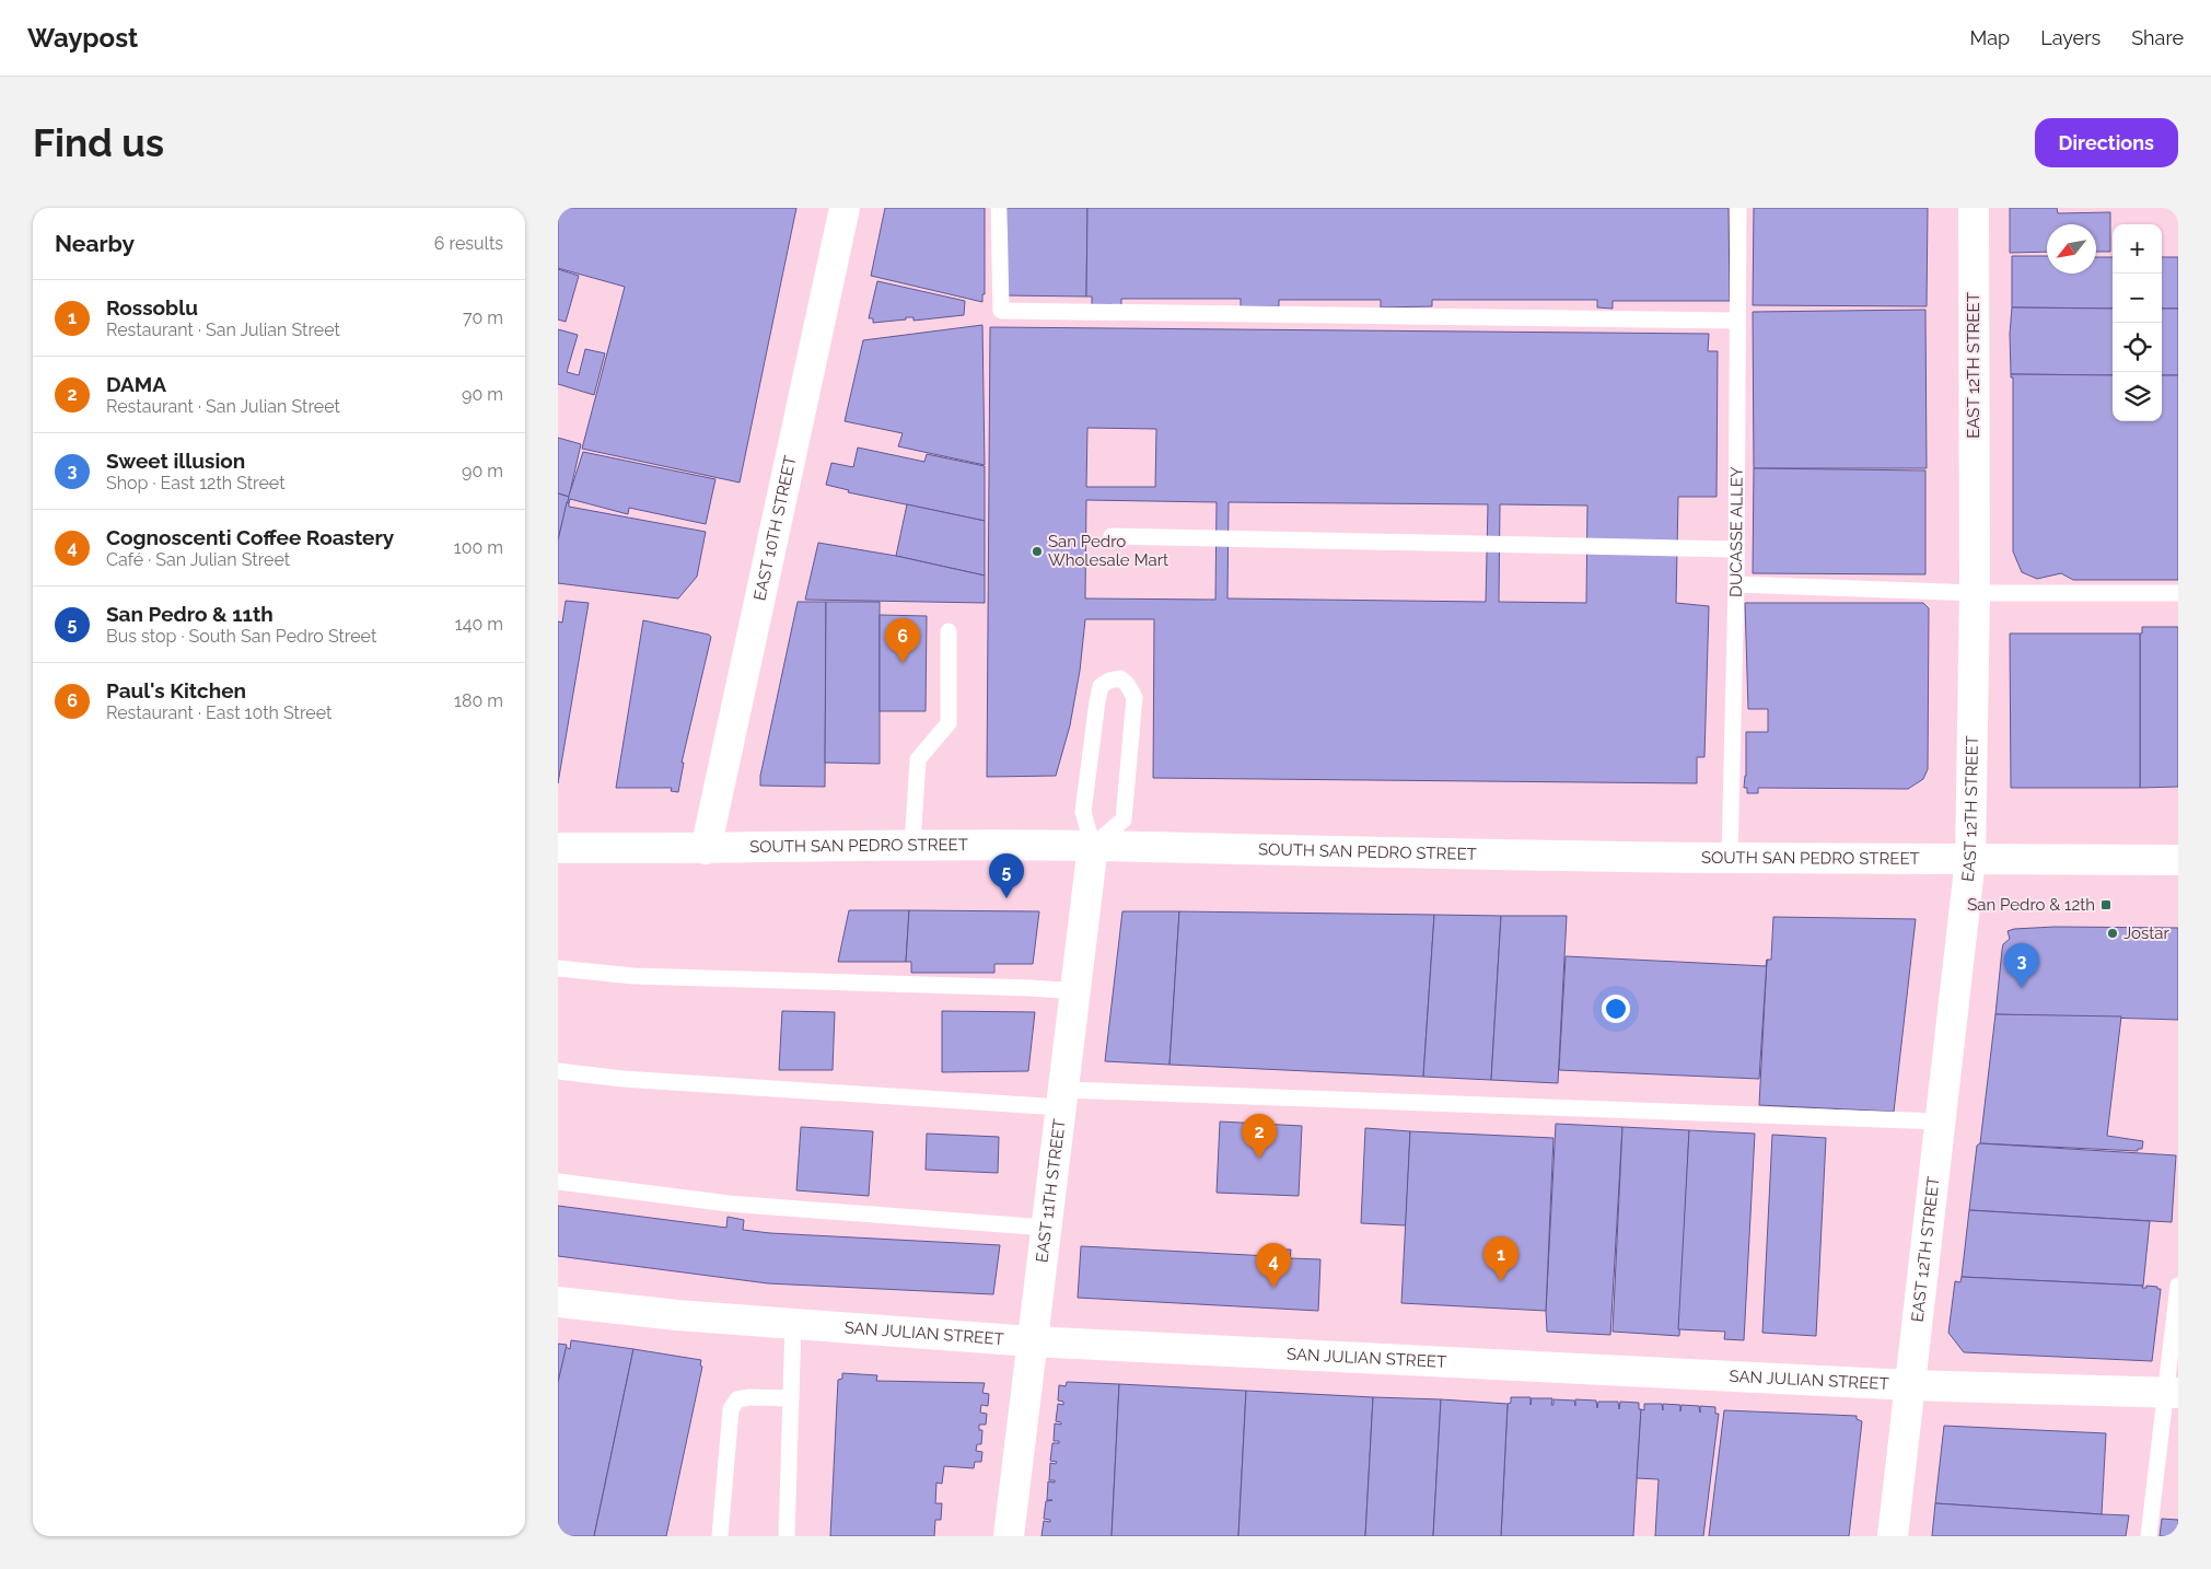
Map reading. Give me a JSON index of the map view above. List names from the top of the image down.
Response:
{
  "streets": {
    "street": [
      "EAST 12TH STREET",
      "EAST 10TH STREET",
      "SOUTH SAN PEDRO STREET",
      "EAST 11TH STREET",
      "SAN JULIAN STREET"
    ],
    "lane": ["DUCASSE ALLEY"]
  },
  "crossings": [
    ["EAST 12TH STREET", "SOUTH SAN PEDRO STREET"],
    ["EAST 12TH STREET", "SAN JULIAN STREET"],
    ["EAST 10TH STREET", "SOUTH SAN PEDRO STREET"],
    ["DUCASSE ALLEY", "SOUTH SAN PEDRO STREET"],
    ["SOUTH SAN PEDRO STREET", "EAST 11TH STREET"],
    ["EAST 11TH STREET", "SAN JULIAN STREET"]
  ],
  "places": {
    "other": ["San Pedro Wholesale Mart", "Jostar"],
    "transit": ["San Pedro & 12th"]
  },
  "north": "bottom left",
  "page": {
    "header": "Waypost",
    "nav": ["Map", "Layers", "Share"],
    "buttons": "Directions",
    "title": "Find us",
    "heading": ["Nearby", "6 results"],
    "map_buttons": ["+", "−"],
    "list": [
      {
        "mark": "1",
        "name": "Rossoblu",
        "note": "Restaurant · San Julian Street",
        "value": "70 m"
      },
      {
        "mark": "2",
        "name": "DAMA",
        "note": "Restaurant · San Julian Street",
        "value": "90 m"
      },
      {
        "mark": "3",
        "name": "Sweet illusion",
        "note": "Shop · East 12th Street",
        "value": "90 m"
      },
      {
        "mark": "4",
        "name": "Cognoscenti Coffee Roastery",
        "note": "Café · San Julian Street",
        "value": "100 m"
      },
      {
        "mark": "5",
        "name": "San Pedro & 11th",
        "note": "Bus stop · South San Pedro Street",
        "value": "140 m"
      },
      {
        "mark": "6",
        "name": "Paul's Kitchen",
        "note": "Restaurant · East 10th Street",
        "value": "180 m"
      }
    ],
    "pins": [
      "6",
      "5",
      "3",
      "2",
      "1",
      "4"
    ]
  }
}
